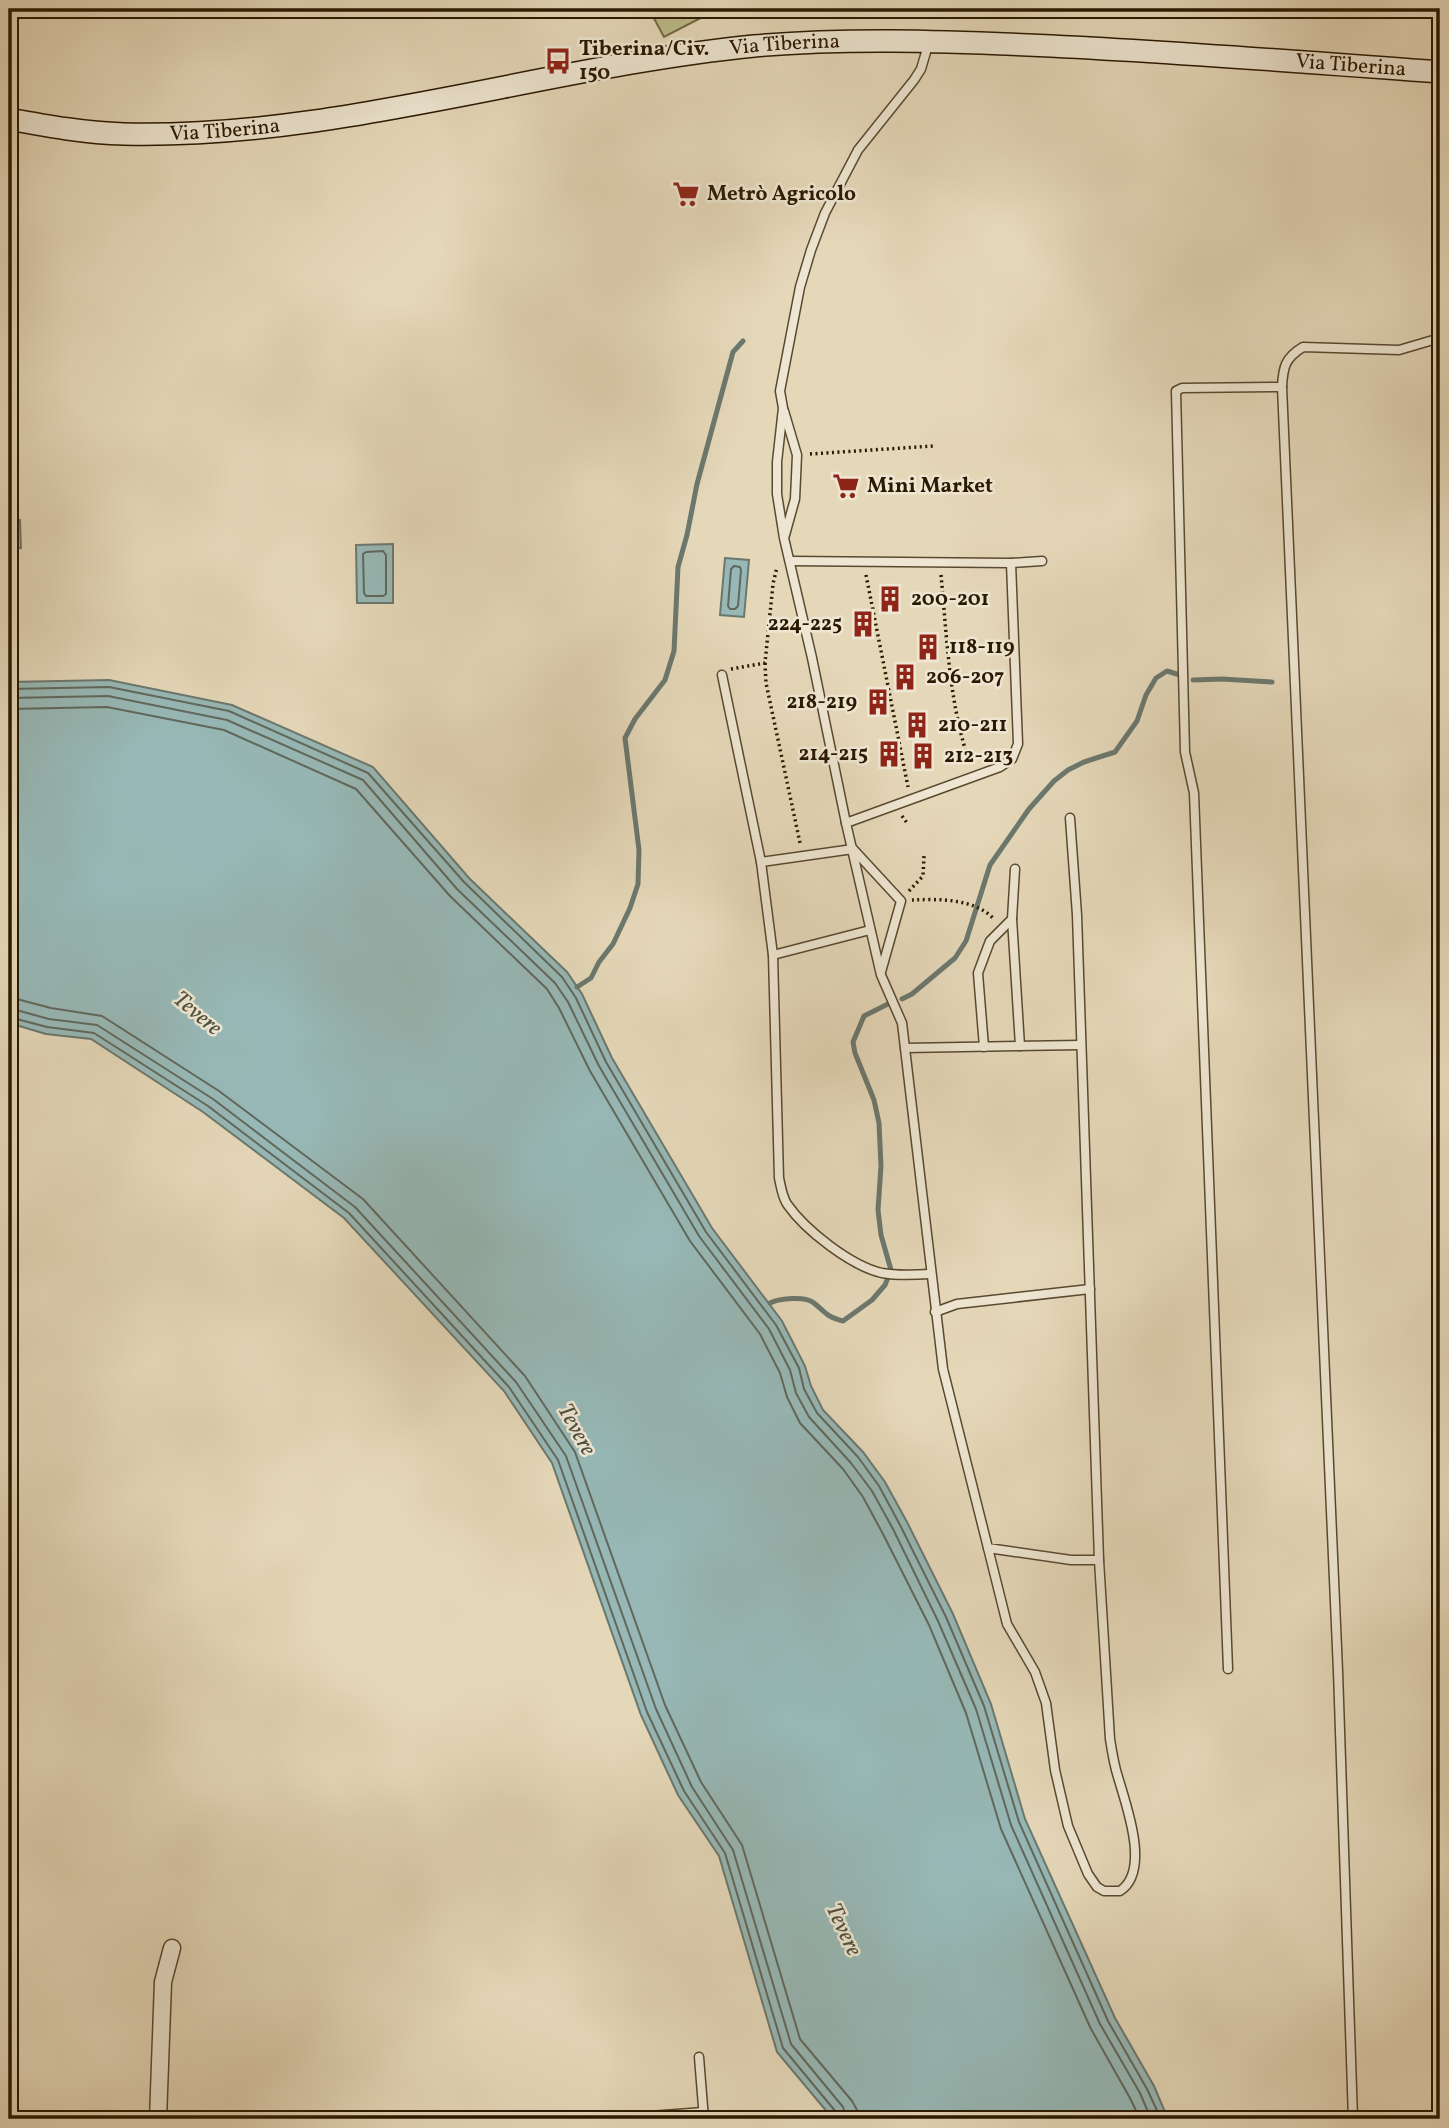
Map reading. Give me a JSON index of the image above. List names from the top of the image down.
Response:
{
  "streets": {
    "main road": ["Via Tiberina"]
  },
  "water": ["Tevere"],
  "places": {
    "bus stop": ["Tiberina/Civ. 150"],
    "supermarket": ["Metrò Agricolo", "Mini Market"],
    "building": [
      "200-201",
      "224-225",
      "118-119",
      "206-207",
      "218-219",
      "210-211",
      "214-215",
      "212-213"
    ]
  }
}
